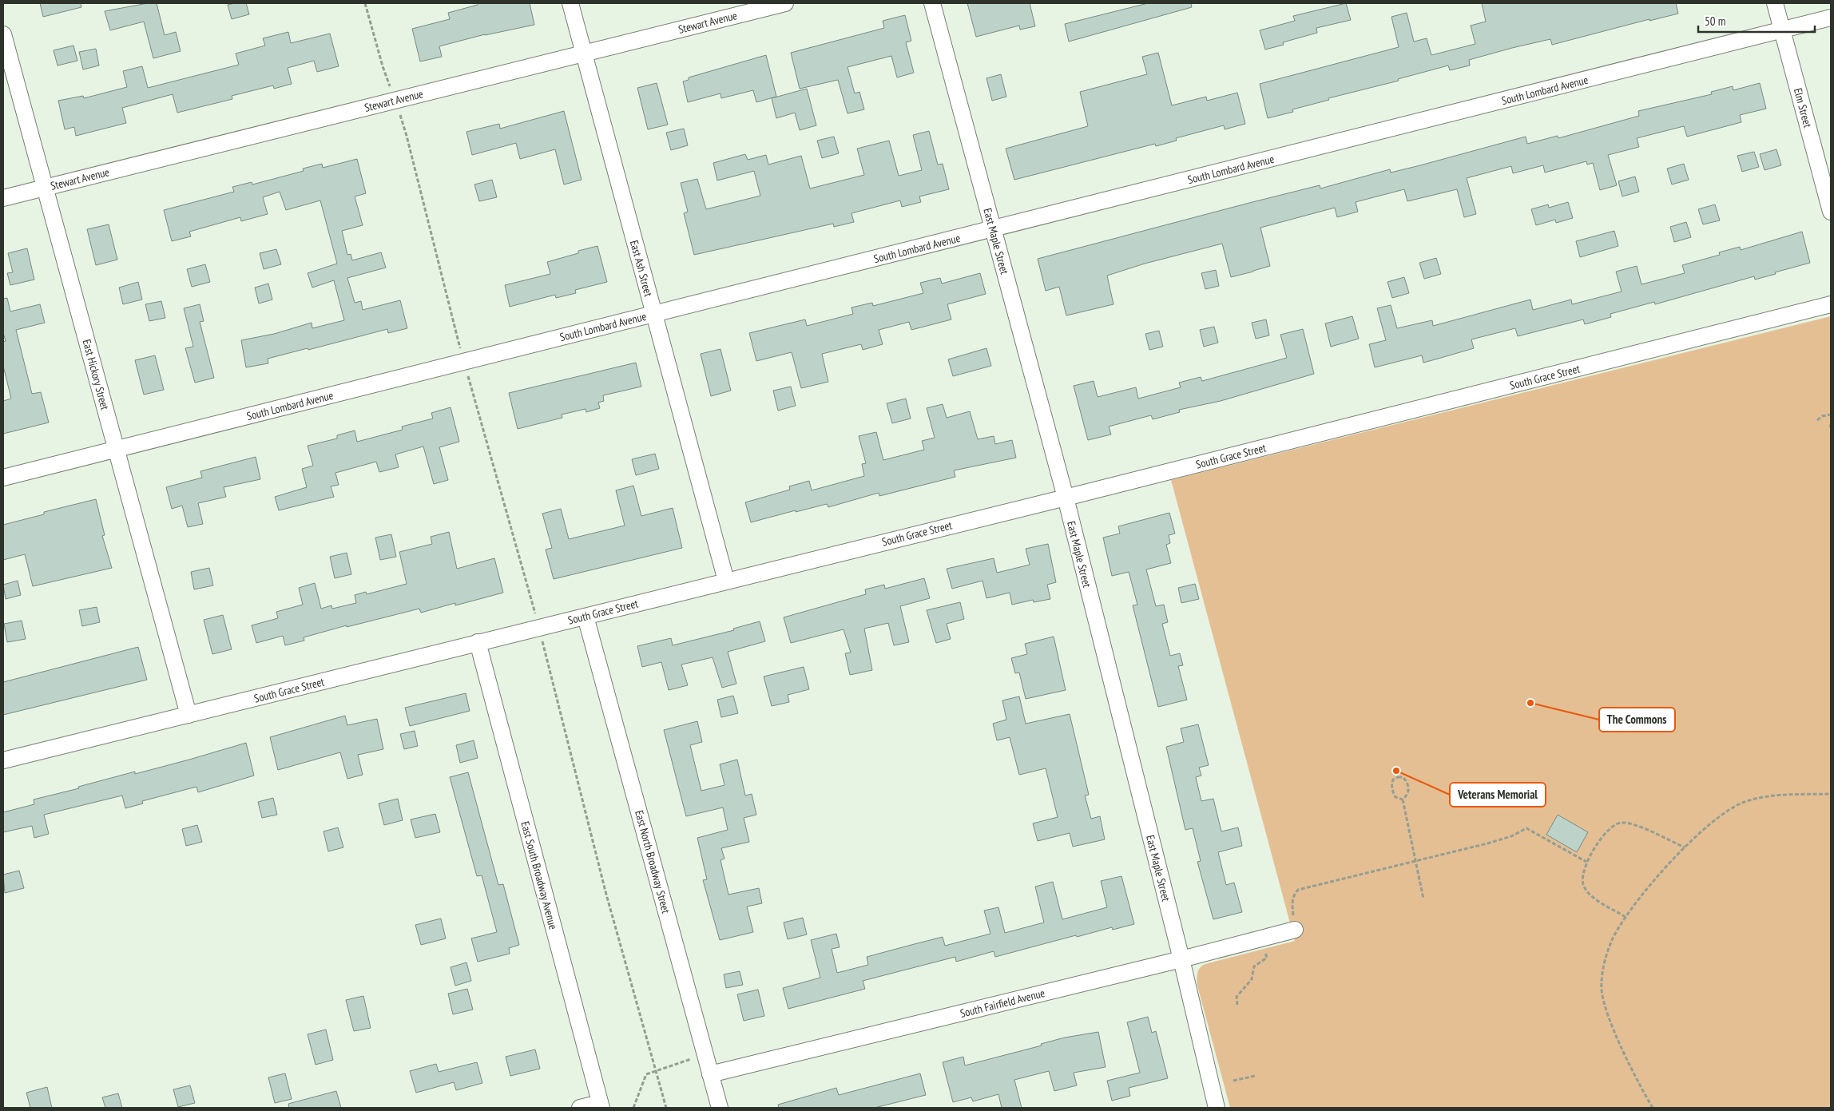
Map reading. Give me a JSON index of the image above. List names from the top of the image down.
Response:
{
  "streets": {
    "street": [
      "Stewart Avenue",
      "South Lombard Avenue",
      "Elm Street",
      "East Maple Street",
      "East Ash Street",
      "East Hickory Street",
      "South Grace Street",
      "East North Broadway Street",
      "East South Broadway Avenue",
      "South Fairfield Avenue"
    ]
  },
  "crossings": [
    ["Stewart Avenue", "East Ash Street"],
    ["Stewart Avenue", "East Hickory Street"],
    ["South Lombard Avenue", "Elm Street"],
    ["South Lombard Avenue", "East Maple Street"],
    ["South Lombard Avenue", "East Ash Street"],
    ["South Lombard Avenue", "East Hickory Street"],
    ["East Maple Street", "South Grace Street"],
    ["East Maple Street", "South Fairfield Avenue"],
    ["East Ash Street", "South Grace Street"],
    ["East Hickory Street", "South Grace Street"],
    ["South Grace Street", "East North Broadway Street"],
    ["South Grace Street", "East South Broadway Avenue"],
    ["East North Broadway Street", "South Fairfield Avenue"]
  ],
  "places": ["The Commons", "Veterans Memorial"],
  "scale_bar": "50 m"
}
